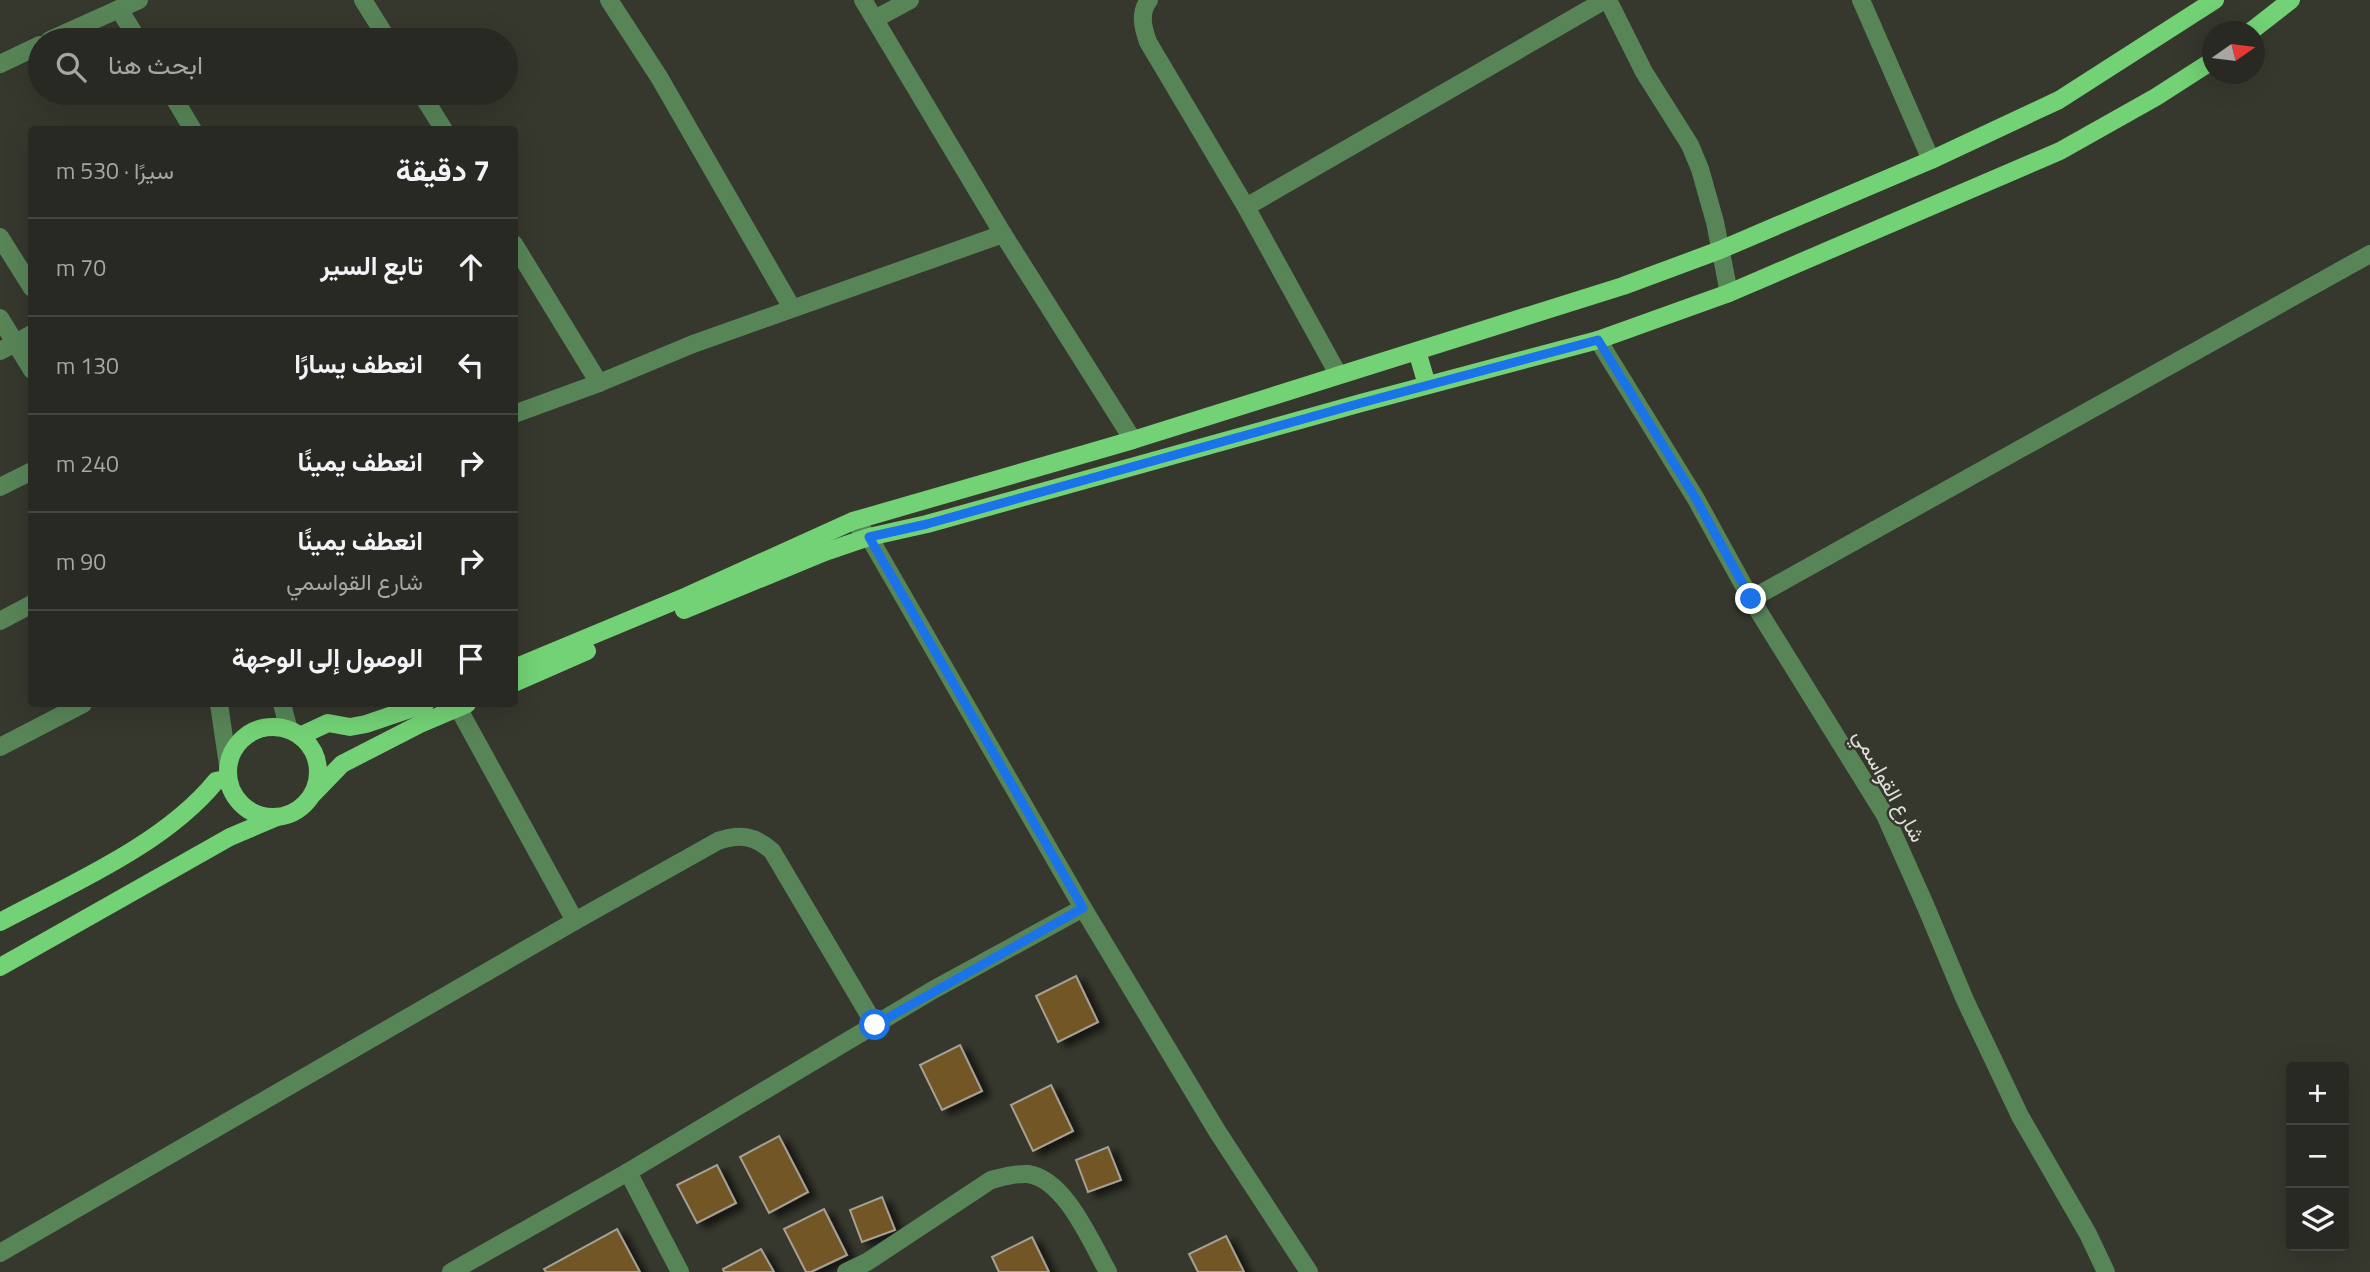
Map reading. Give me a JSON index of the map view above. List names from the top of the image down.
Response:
{
  "streets": {
    "street": ["شارع القواسمي"]
  },
  "north": "right",
  "page": {
    "search": "ابحث هنا",
    "heading": ["7 دقيقة", "سيرًا · 530 m"],
    "list": [
      ["تابع السير", "70 m"],
      ["انعطف يسارًا", "130 m"],
      ["انعطف يمينًا", "240 m"],
      ["انعطف يمينًا", "شارع القواسمي", "90 m"],
      "الوصول إلى الوجهة"
    ],
    "map_buttons": ["+", "−"]
  }
}
